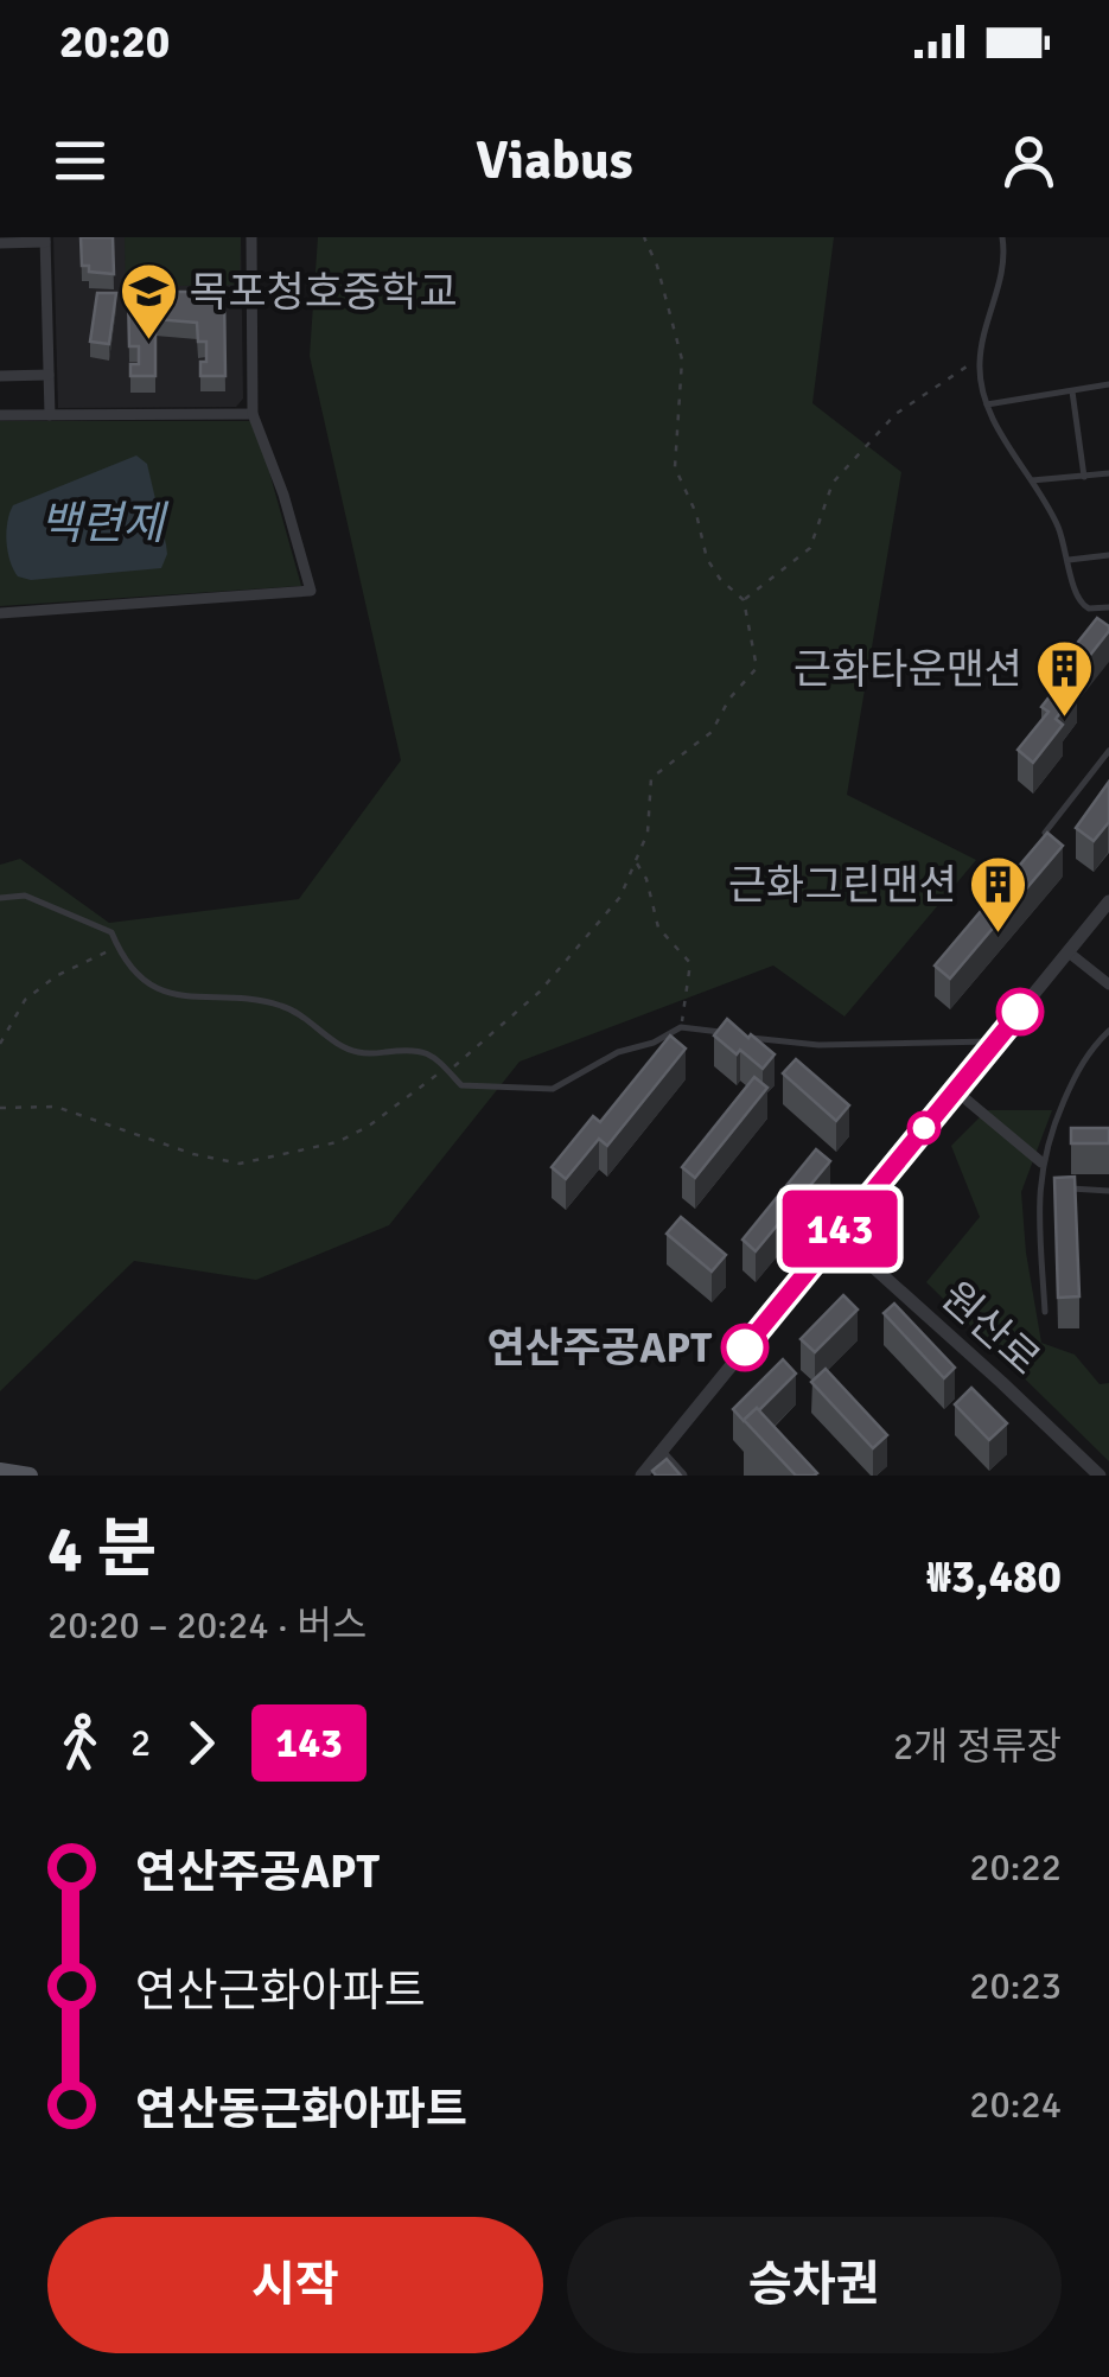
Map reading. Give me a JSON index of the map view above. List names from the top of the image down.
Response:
{
  "streets": {
    "street": ["원산로"]
  },
  "water": ["백련제"],
  "places": {
    "school or university": ["목포청호중학교"],
    "building": ["근화타운맨션", "근화그린맨션"],
    "other": ["연산주공APT"]
  },
  "lines": ["bus line 143"],
  "page": {
    "status": "20:20",
    "header": "Viabus",
    "on_map": "143",
    "heading": ["4 분", "20:20 – 20:24 · 버스", "₩3,480"],
    "legs": ["2", "143", "2개 정류장"],
    "list": [
      {
        "name": "연산주공APT",
        "value": "20:22"
      },
      {
        "name": "연산근화아파트",
        "value": "20:23"
      },
      {
        "name": "연산동근화아파트",
        "value": "20:24"
      }
    ],
    "buttons": ["시작", "승차권"]
  }
}
